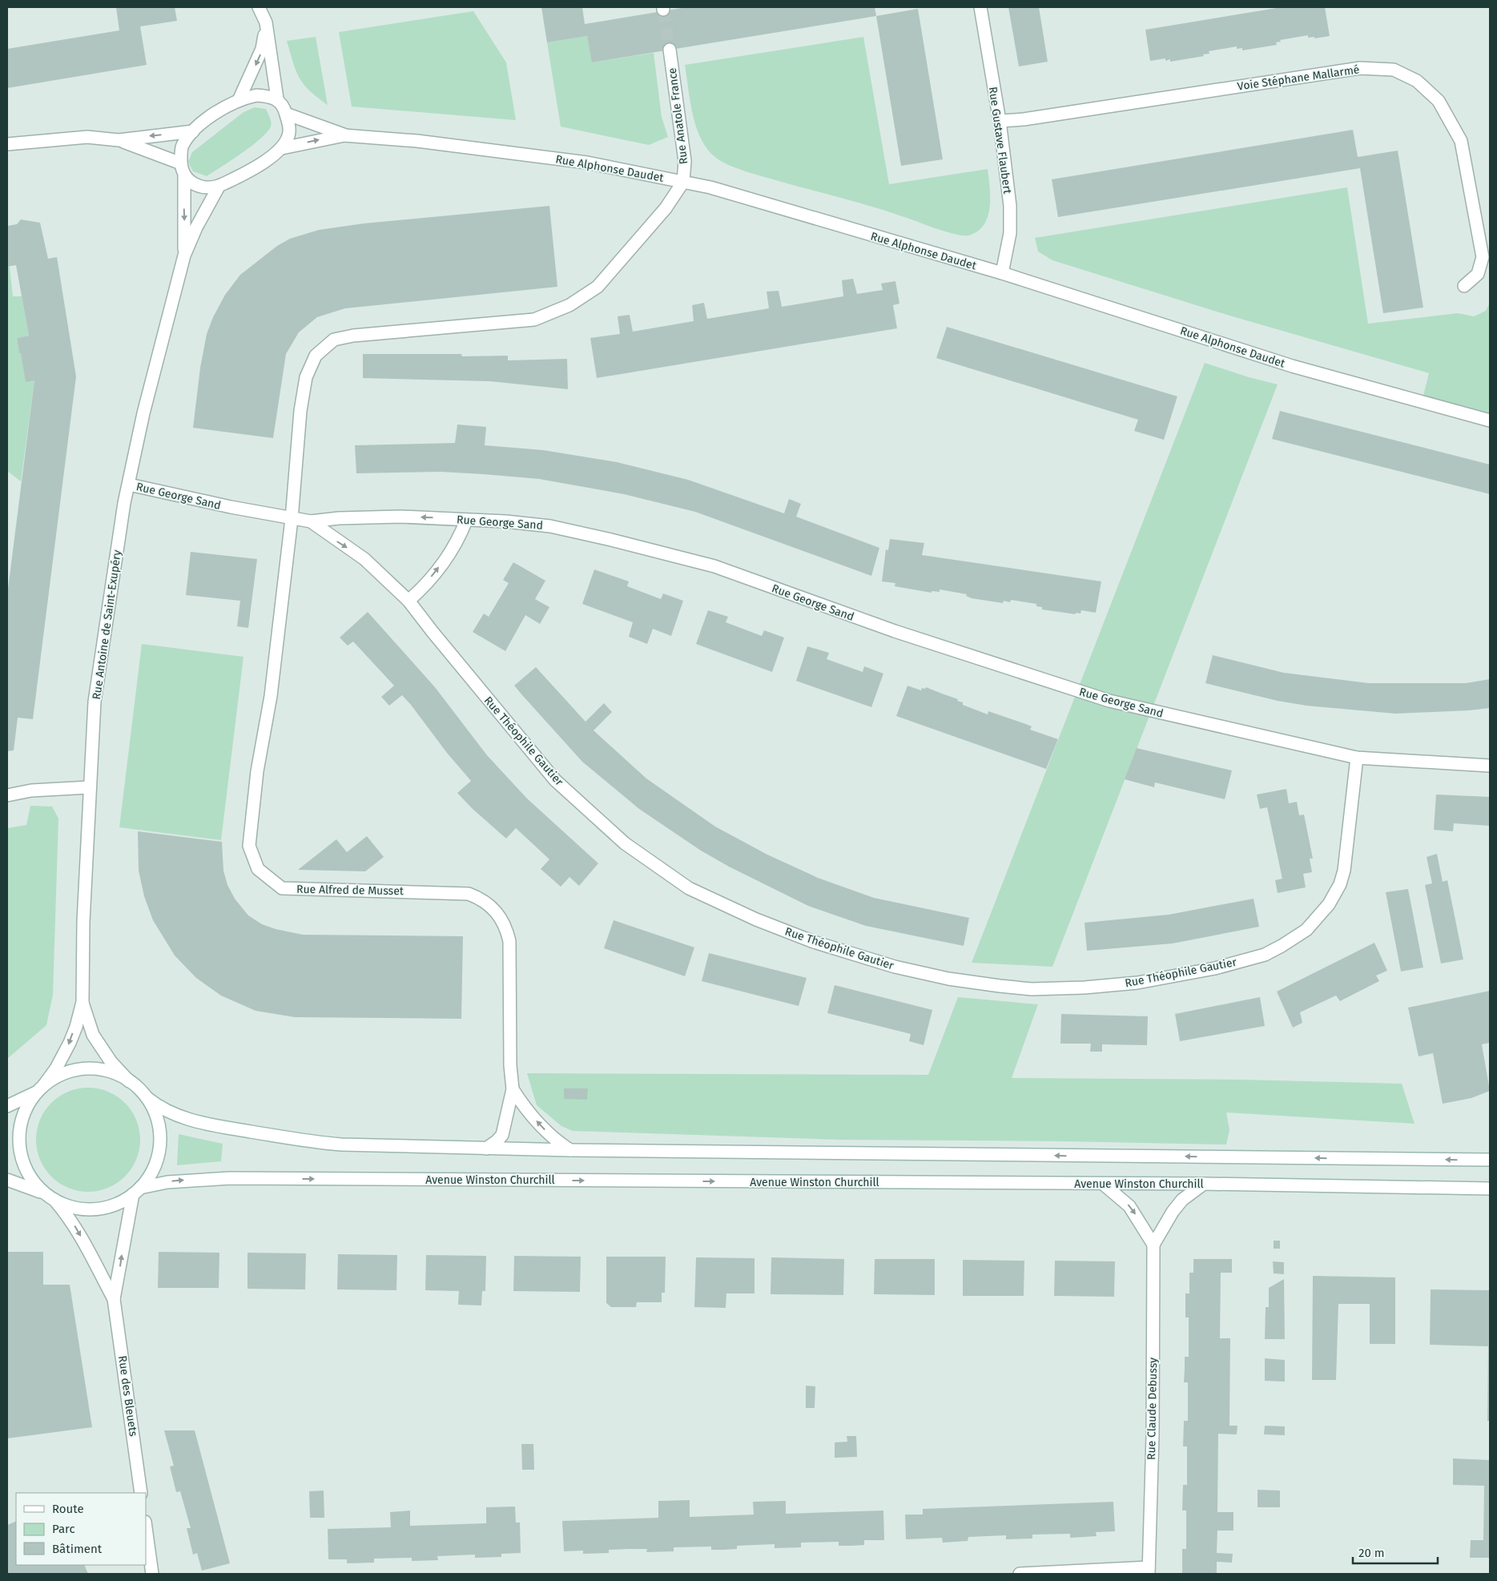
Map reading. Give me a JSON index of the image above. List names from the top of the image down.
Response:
{
  "streets": {
    "street": [
      "Voie Stéphane Mallarmé",
      "Rue Anatole France",
      "Rue Gustave Flaubert",
      "Rue Alphonse Daudet",
      "Rue George Sand",
      "Rue Antoine de Saint-Exupéry",
      "Rue Théophile Gautier",
      "Rue Alfred de Musset",
      "Avenue Winston Churchill",
      "Rue des Bleuets",
      "Rue Claude Debussy"
    ]
  },
  "crossings": [
    ["Voie Stéphane Mallarmé", "Rue Gustave Flaubert"],
    ["Rue Anatole France", "Rue Alphonse Daudet"],
    ["Rue Anatole France", "Rue Alfred de Musset"],
    ["Rue Gustave Flaubert", "Rue Alphonse Daudet"],
    ["Rue Alphonse Daudet", "Rue Antoine de Saint-Exupéry"],
    ["Rue Alphonse Daudet", "Rue Alfred de Musset"],
    ["Rue George Sand", "Rue Antoine de Saint-Exupéry"],
    ["Rue George Sand", "Rue Théophile Gautier"],
    ["Rue George Sand", "Rue Alfred de Musset"],
    ["Avenue Winston Churchill", "Rue des Bleuets"]
  ],
  "legend": ["Route", "Parc", "Bâtiment"],
  "scale_bar": "20 m"
}
